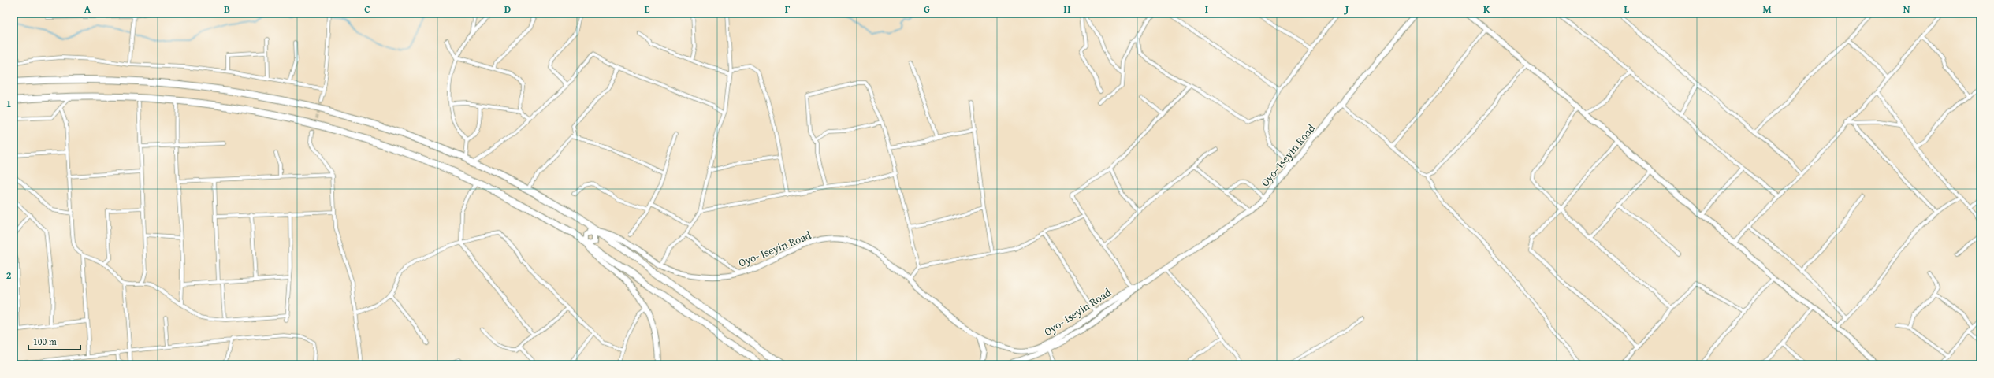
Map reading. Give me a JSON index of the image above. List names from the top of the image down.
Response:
{
  "streets": {
    "main road": ["Oyo- Iseyin Road"]
  },
  "scale_bar": "100 m",
  "grid": {
    "columns": [
      "A",
      "B",
      "C",
      "D",
      "E",
      "F",
      "G",
      "H",
      "I",
      "J",
      "K",
      "L",
      "M",
      "N"
    ],
    "rows": ["1", "2"]
  }
}
